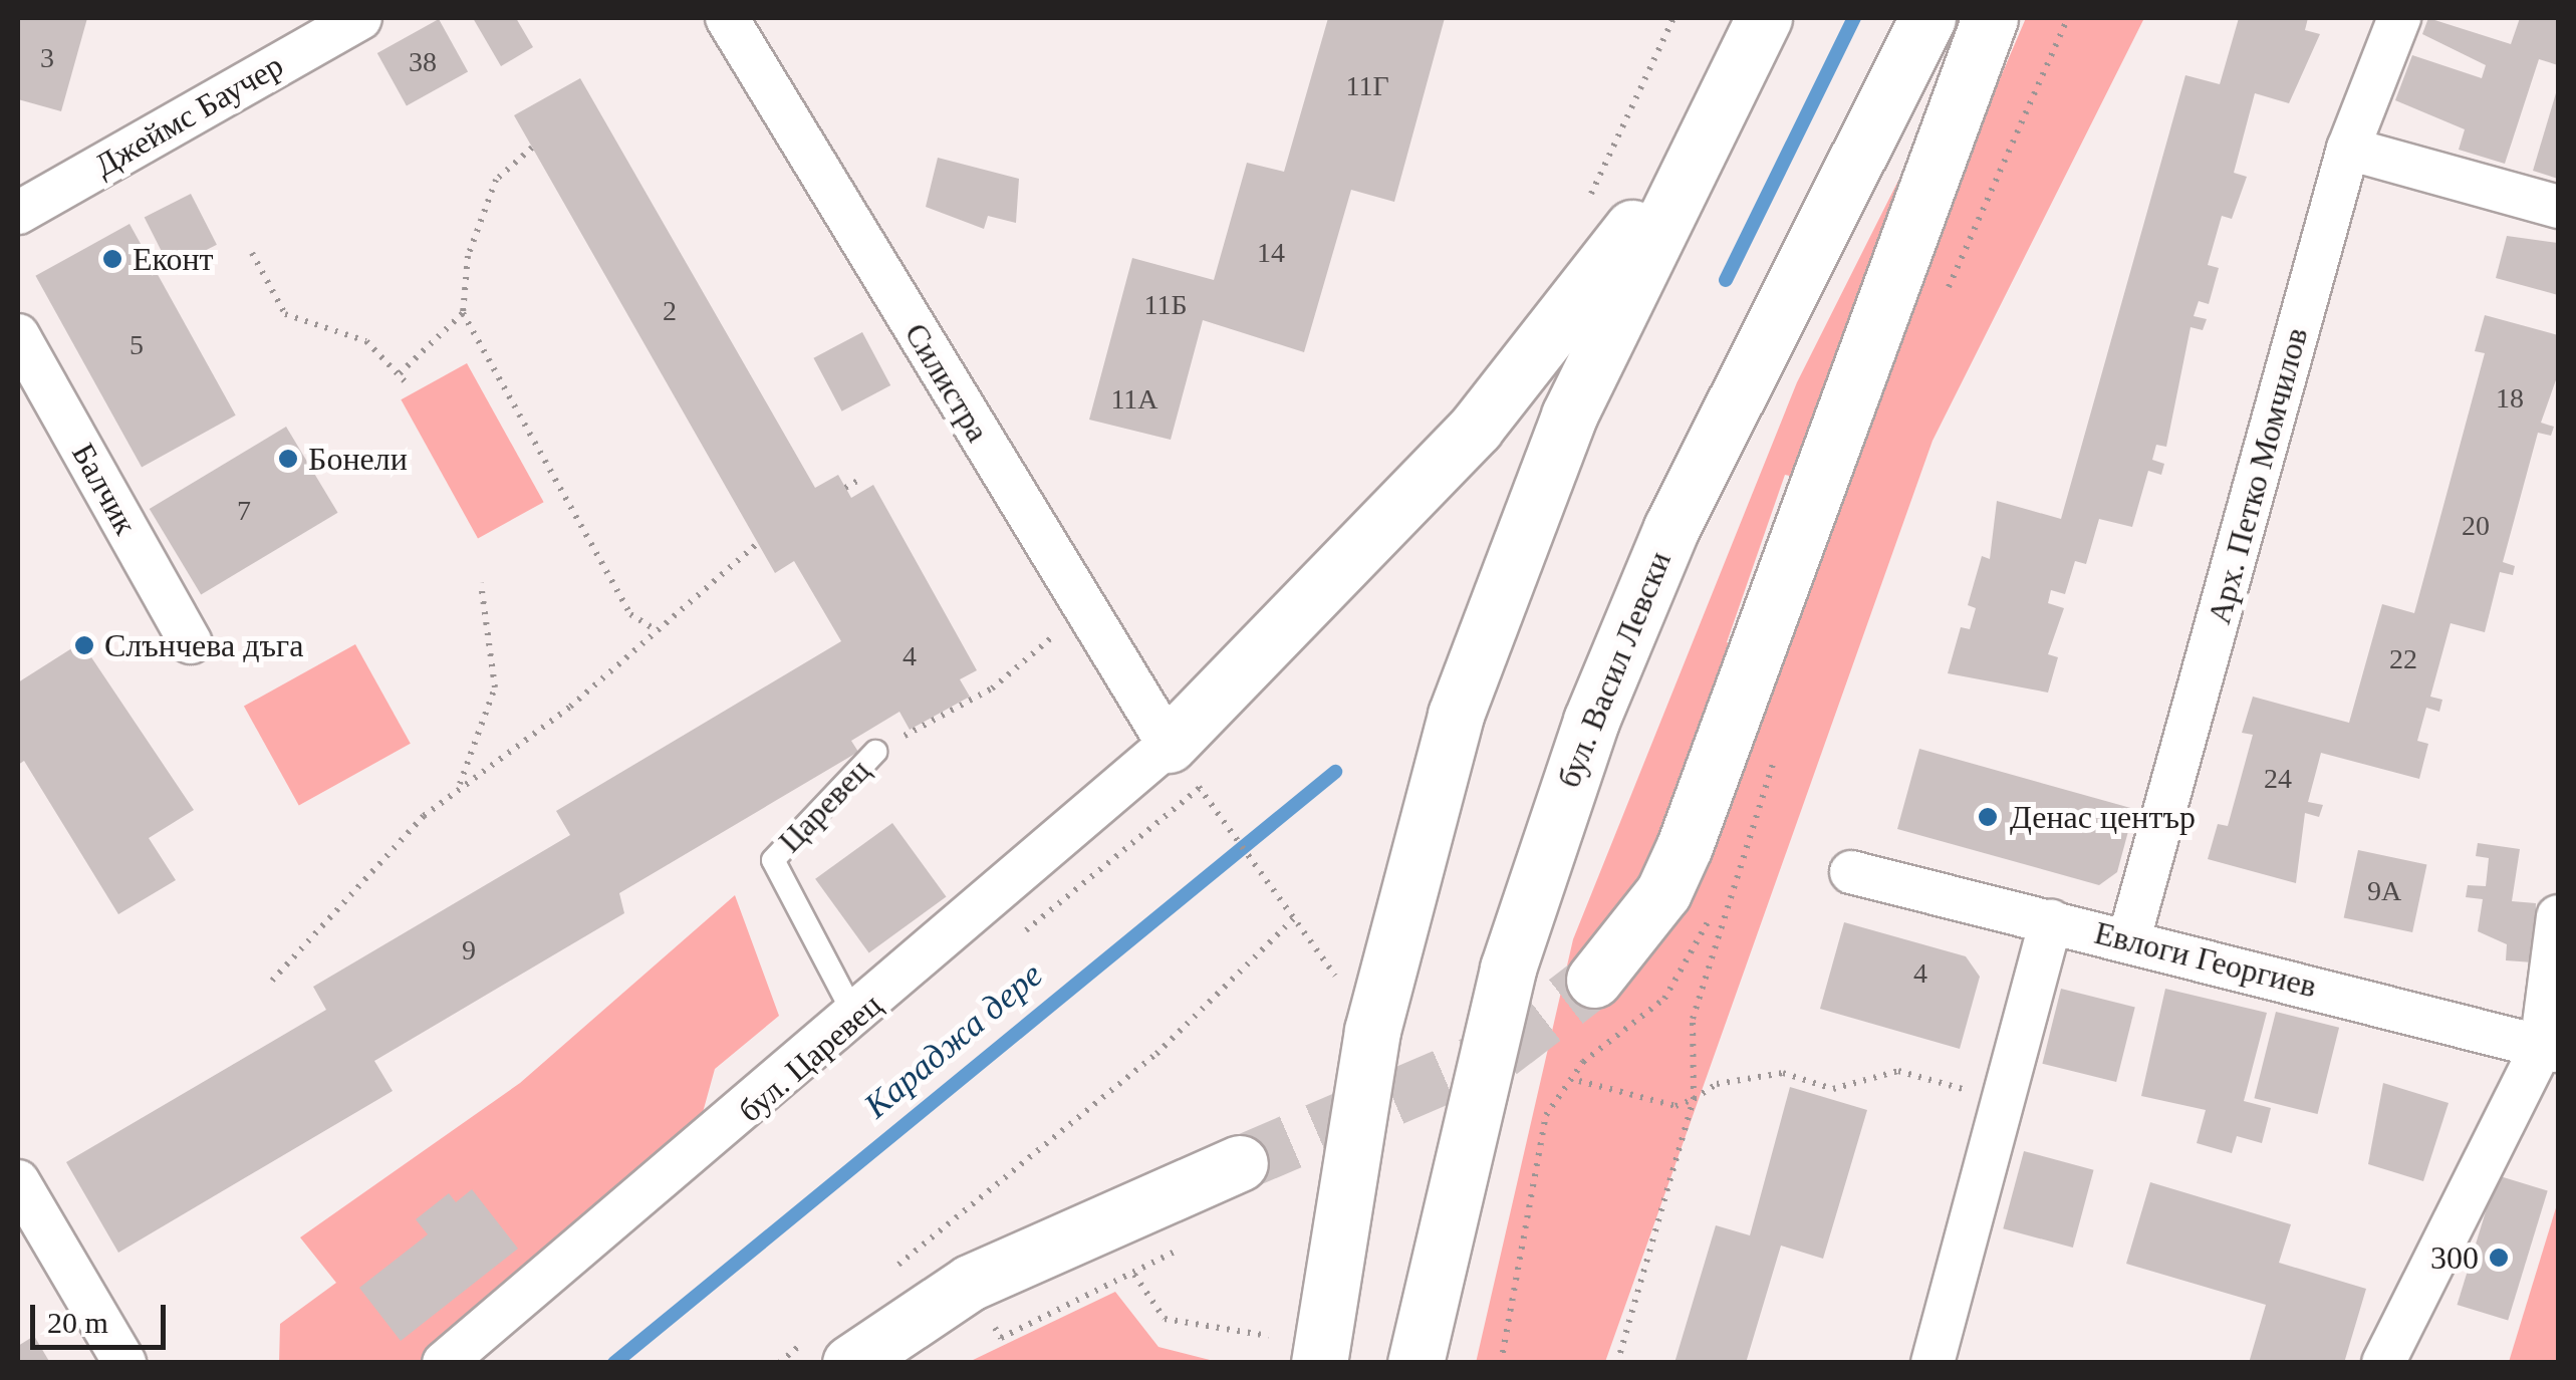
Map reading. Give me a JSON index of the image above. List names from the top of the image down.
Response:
{
  "streets": {
    "highway": ["бул. Васил Левски"],
    "street": [
      "Джеймс Баучер",
      "Силистра",
      "Арх. Петко Момчилов",
      "Балчик",
      "Евлоги Георгиев",
      "бул. Царевец"
    ],
    "lane": ["Царевец"]
  },
  "crossings": [
    ["Силистра", "бул. Царевец"],
    ["Арх. Петко Момчилов", "Евлоги Георгиев"],
    ["Царевец", "бул. Царевец"]
  ],
  "water": ["Караджа дере"],
  "places": [
    "Еконт",
    "Бонели",
    "Слънчева дъга",
    "Денас център",
    "300"
  ],
  "house_numbers": [
    "3",
    "38",
    "11Г",
    "14",
    "11Б",
    "2",
    "5",
    "18",
    "11А",
    "7",
    "20",
    "4",
    "22",
    "24",
    "9А",
    "9",
    "4"
  ],
  "scale_bar": "20 m"
}
